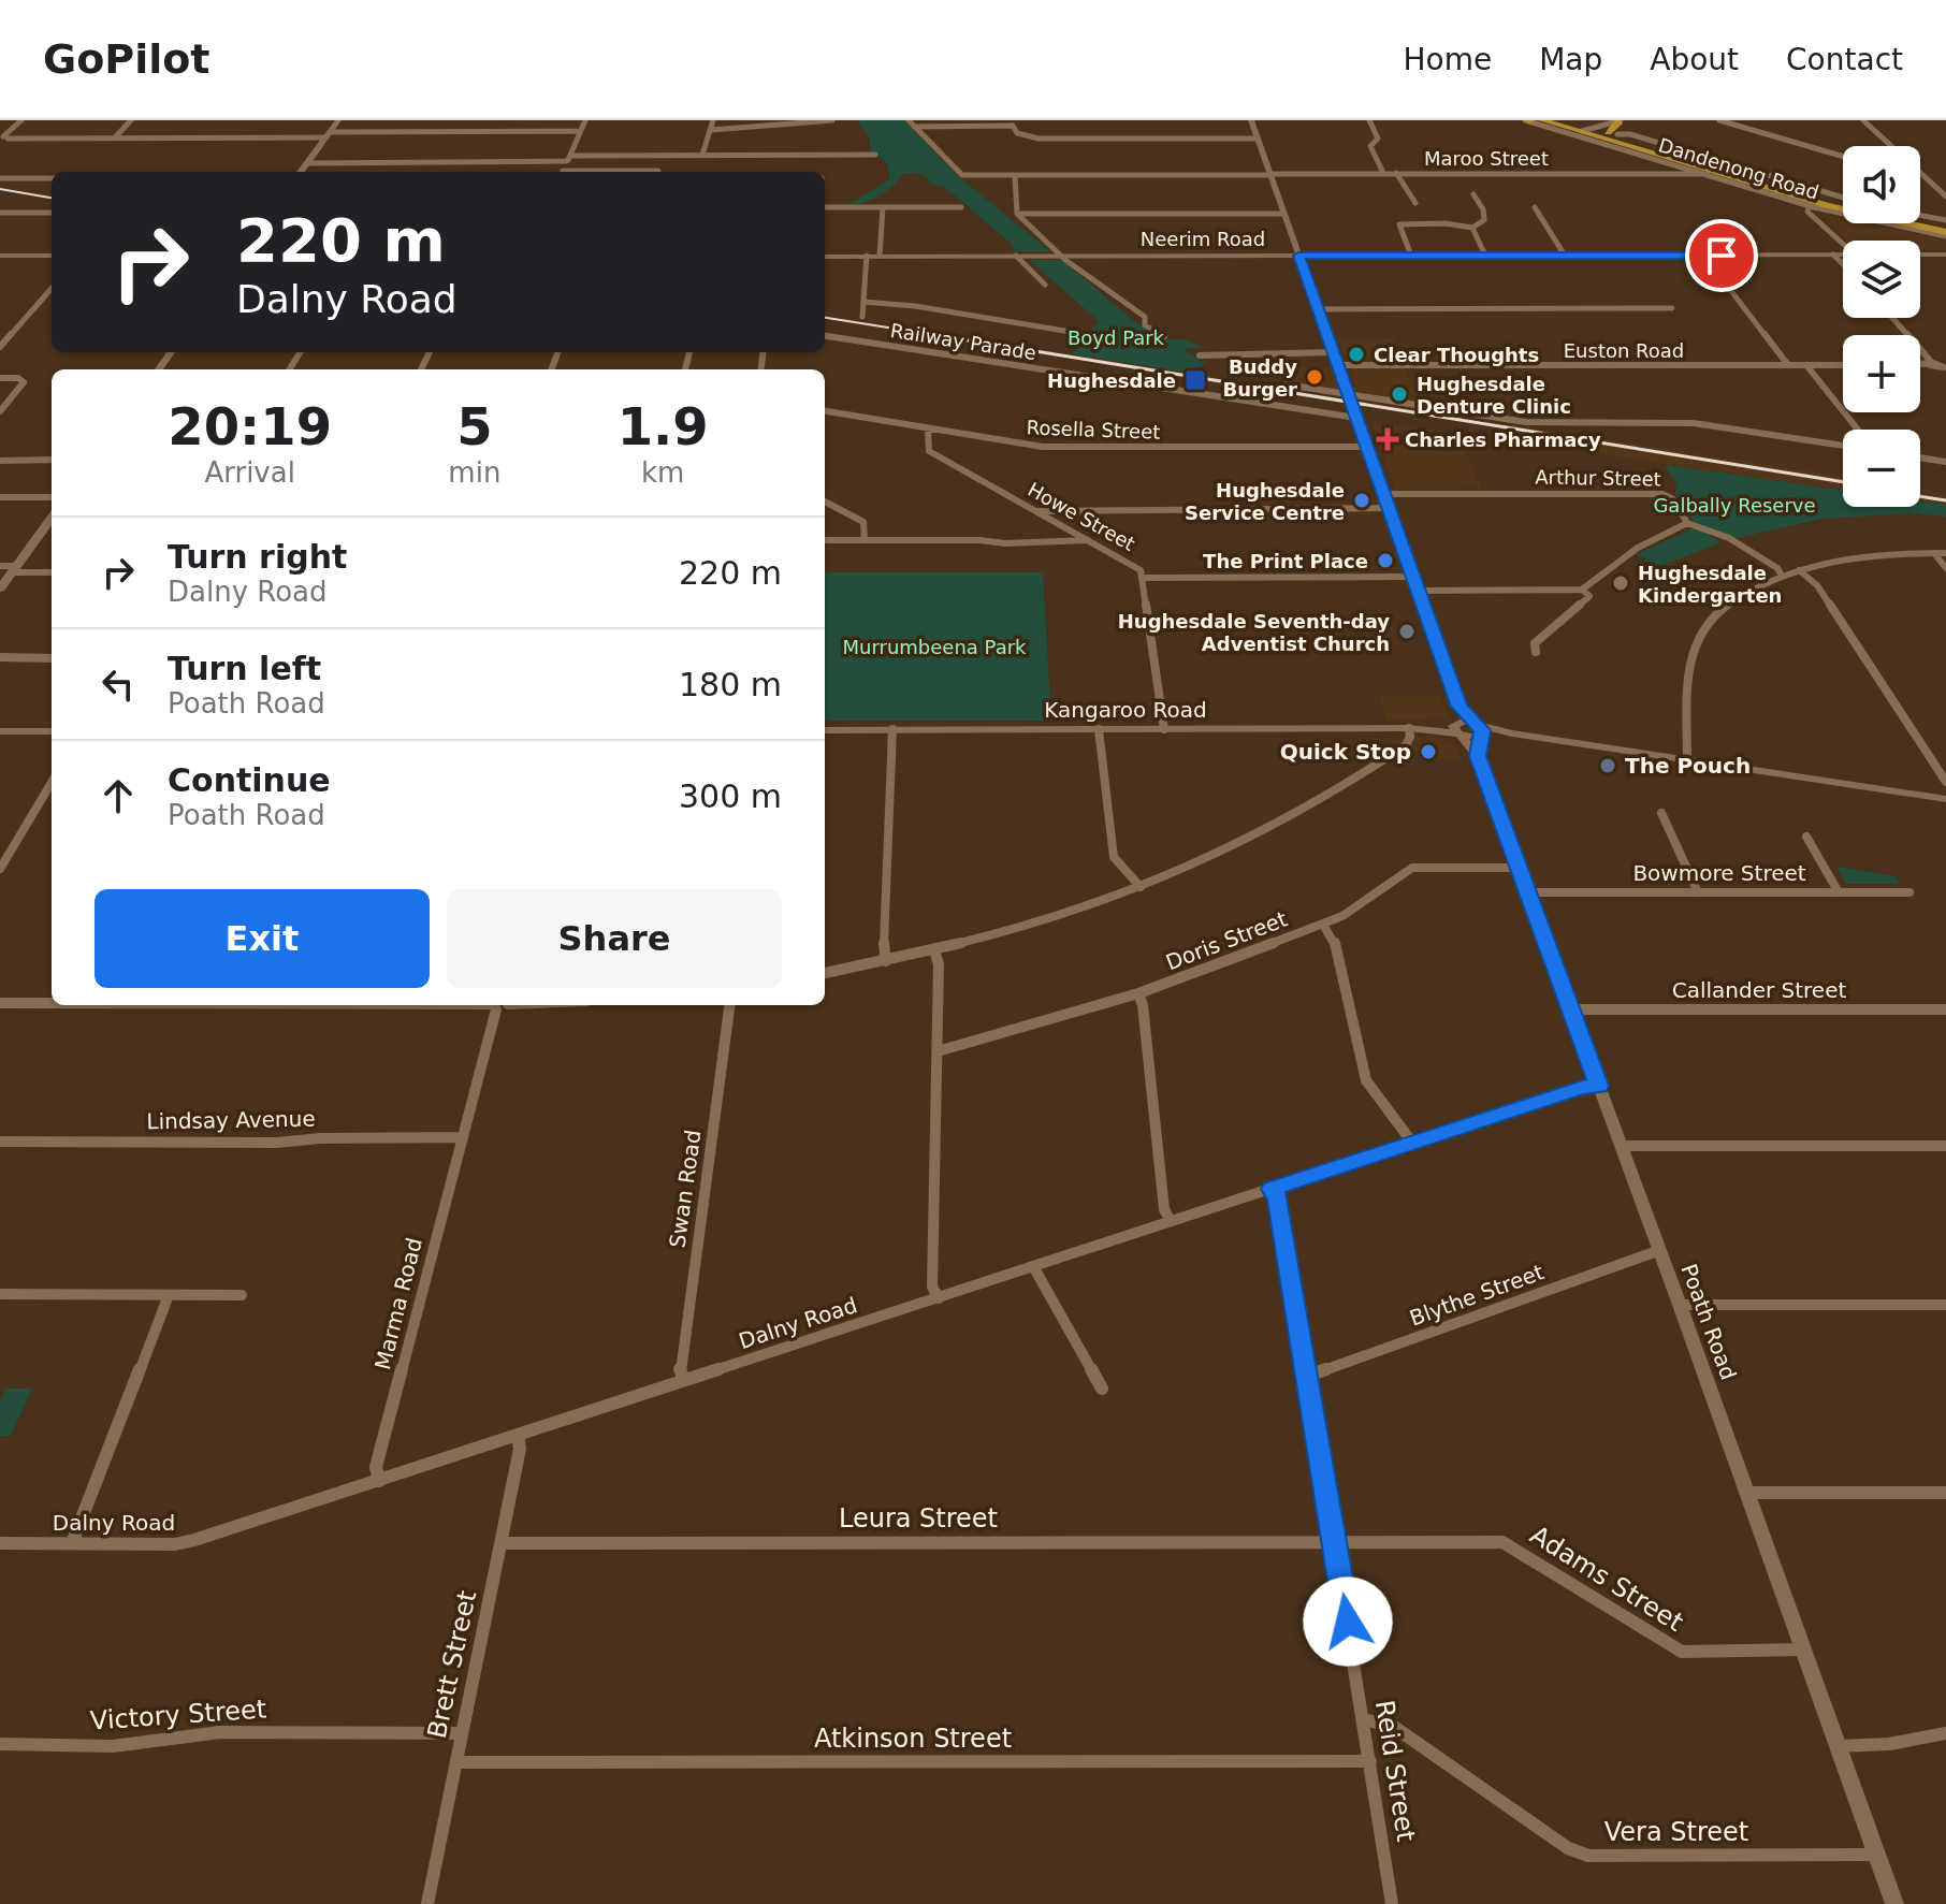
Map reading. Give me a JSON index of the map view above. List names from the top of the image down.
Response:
{
  "streets": {
    "street": [
      "Maroo Street",
      "Dandenong Road",
      "Neerim Road",
      "Railway Parade",
      "Euston Road",
      "Rosella Street",
      "Arthur Street",
      "Howe Street",
      "Kangaroo Road",
      "Bowmore Street",
      "Doris Street",
      "Callander Street",
      "Lindsay Avenue",
      "Swan Road",
      "Blythe Street",
      "Marma Road",
      "Poath Road",
      "Dalny Road",
      "Leura Street",
      "Adams Street",
      "Brett Street",
      "Victory Street",
      "Atkinson Street",
      "Reid Street",
      "Vera Street"
    ]
  },
  "crossings": [
    ["Maroo Street", "Dandenong Road"],
    ["Rosella Street", "Howe Street"],
    ["Howe Street", "Kangaroo Road"],
    ["Kangaroo Road", "Poath Road"],
    ["Bowmore Street", "Poath Road"],
    ["Doris Street", "Poath Road"],
    ["Callander Street", "Poath Road"],
    ["Lindsay Avenue", "Marma Road"],
    ["Swan Road", "Dalny Road"],
    ["Blythe Street", "Poath Road"],
    ["Blythe Street", "Reid Street"],
    ["Marma Road", "Dalny Road"],
    ["Poath Road", "Dalny Road"],
    ["Poath Road", "Adams Street"],
    ["Poath Road", "Vera Street"],
    ["Dalny Road", "Brett Street"],
    ["Dalny Road", "Reid Street"],
    ["Leura Street", "Adams Street"],
    ["Leura Street", "Brett Street"],
    ["Leura Street", "Reid Street"],
    ["Adams Street", "Reid Street"],
    ["Brett Street", "Victory Street"],
    ["Brett Street", "Atkinson Street"],
    ["Atkinson Street", "Reid Street"],
    ["Reid Street", "Vera Street"]
  ],
  "parks": ["Boyd Park", "Galbally Reserve", "Murrumbeena Park"],
  "places": {
    "other": [
      "Clear Thoughts",
      "Buddy Burger",
      "Hughesdale Denture Clinic",
      "Hughesdale Service Centre",
      "The Print Place",
      "Hughesdale Kindergarten",
      "Hughesdale Seventh-day Adventist Church",
      "Quick Stop",
      "The Pouch"
    ],
    "transit": ["Hughesdale"],
    "health": ["Charles Pharmacy"]
  },
  "page": {
    "header": "GoPilot",
    "nav": [
      "Home",
      "Map",
      "About",
      "Contact"
    ],
    "map_buttons": ["+", "−"],
    "turn": ["220 m", "Dalny Road"],
    "eta": [
      "20:19",
      "Arrival",
      "5",
      "min",
      "1.9",
      "km"
    ],
    "list": [
      {
        "name": "Turn right",
        "note": "Dalny Road",
        "value": "220 m"
      },
      {
        "name": "Turn left",
        "note": "Poath Road",
        "value": "180 m"
      },
      {
        "name": "Continue",
        "note": "Poath Road",
        "value": "300 m"
      }
    ],
    "buttons": ["Exit", "Share"]
  }
}
